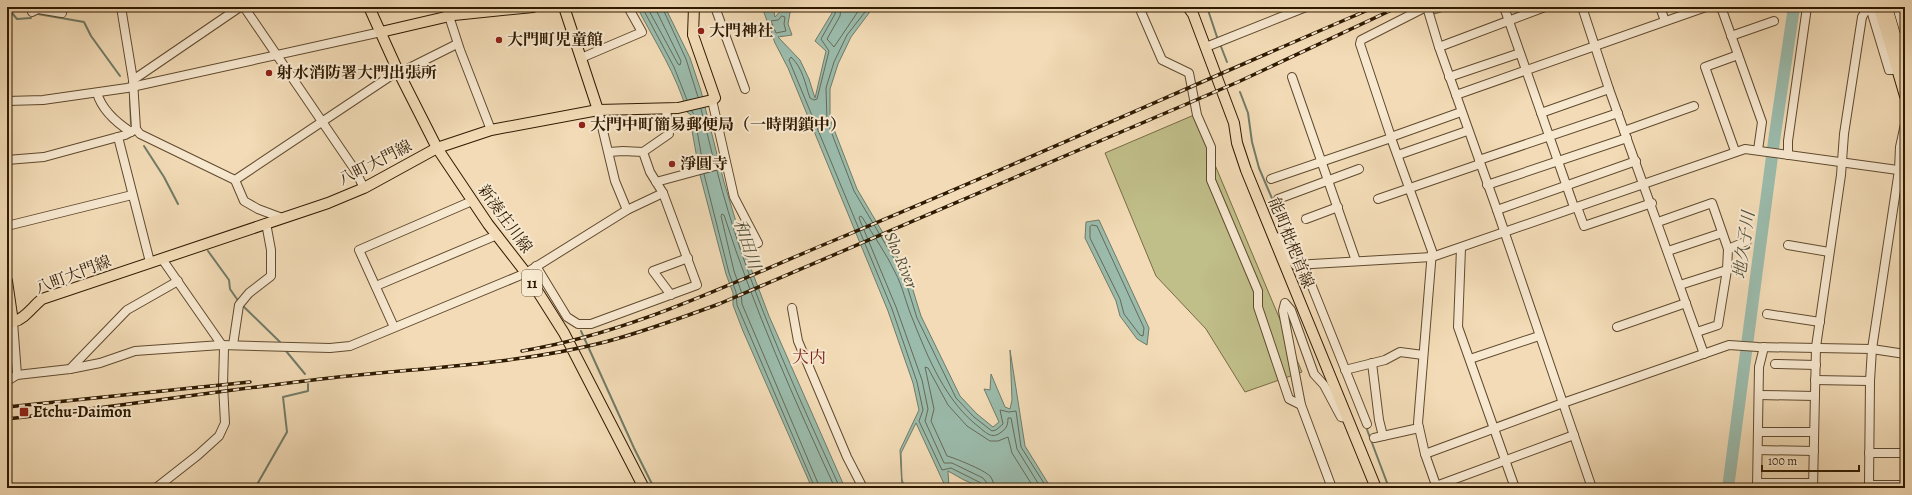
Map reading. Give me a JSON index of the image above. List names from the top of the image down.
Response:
{
  "streets": {
    "main road": [
      "八町大門線",
      "新湊庄川線",
      "能町枇杷首線",
      "11"
    ]
  },
  "crossings": [
    ["八町大門線", "新湊庄川線"]
  ],
  "districts": ["犬内"],
  "water": ["和田川", "地久子川", "Sho River"],
  "places": {
    "other": [
      "大門神社",
      "大門町児童館",
      "射水消防署大門出張所",
      "大門中町簡易郵便局（一時閉鎖中）",
      "淨圓寺"
    ],
    "transit": ["Etchu-Daimon"]
  },
  "scale_bar": "100 m"
}
